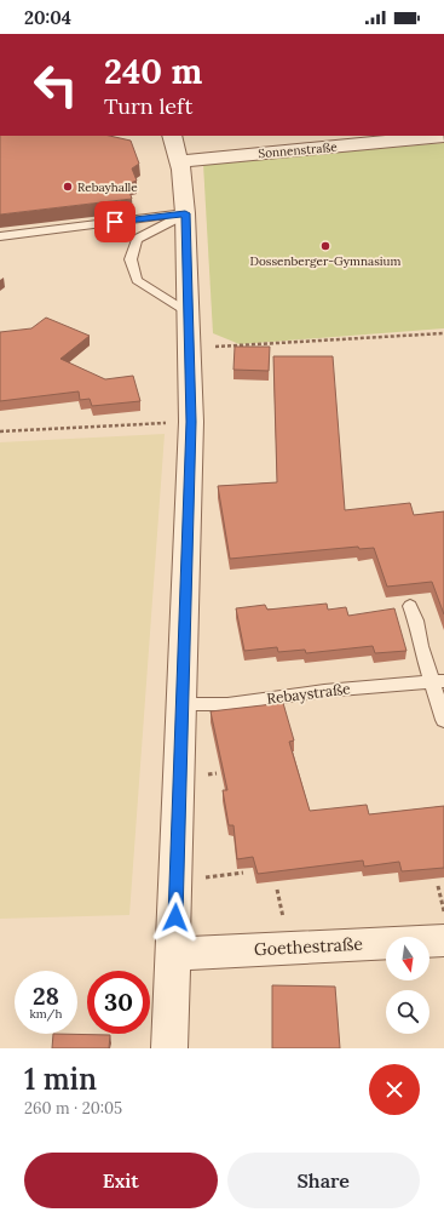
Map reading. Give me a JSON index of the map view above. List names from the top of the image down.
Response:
{
  "streets": {
    "street": ["Sonnenstraße", "Goethestraße"],
    "lane": ["Rebaystraße"]
  },
  "places": ["Rebayhalle", "Dossenberger-Gymnasium"],
  "north": "bottom",
  "page": {
    "status": "20:04",
    "turn": ["240 m", "Turn left"],
    "speed": "28 km/h",
    "limit": "30",
    "heading": ["1 min", "260 m · 20:05"],
    "buttons": ["Exit", "Share"]
  }
}
